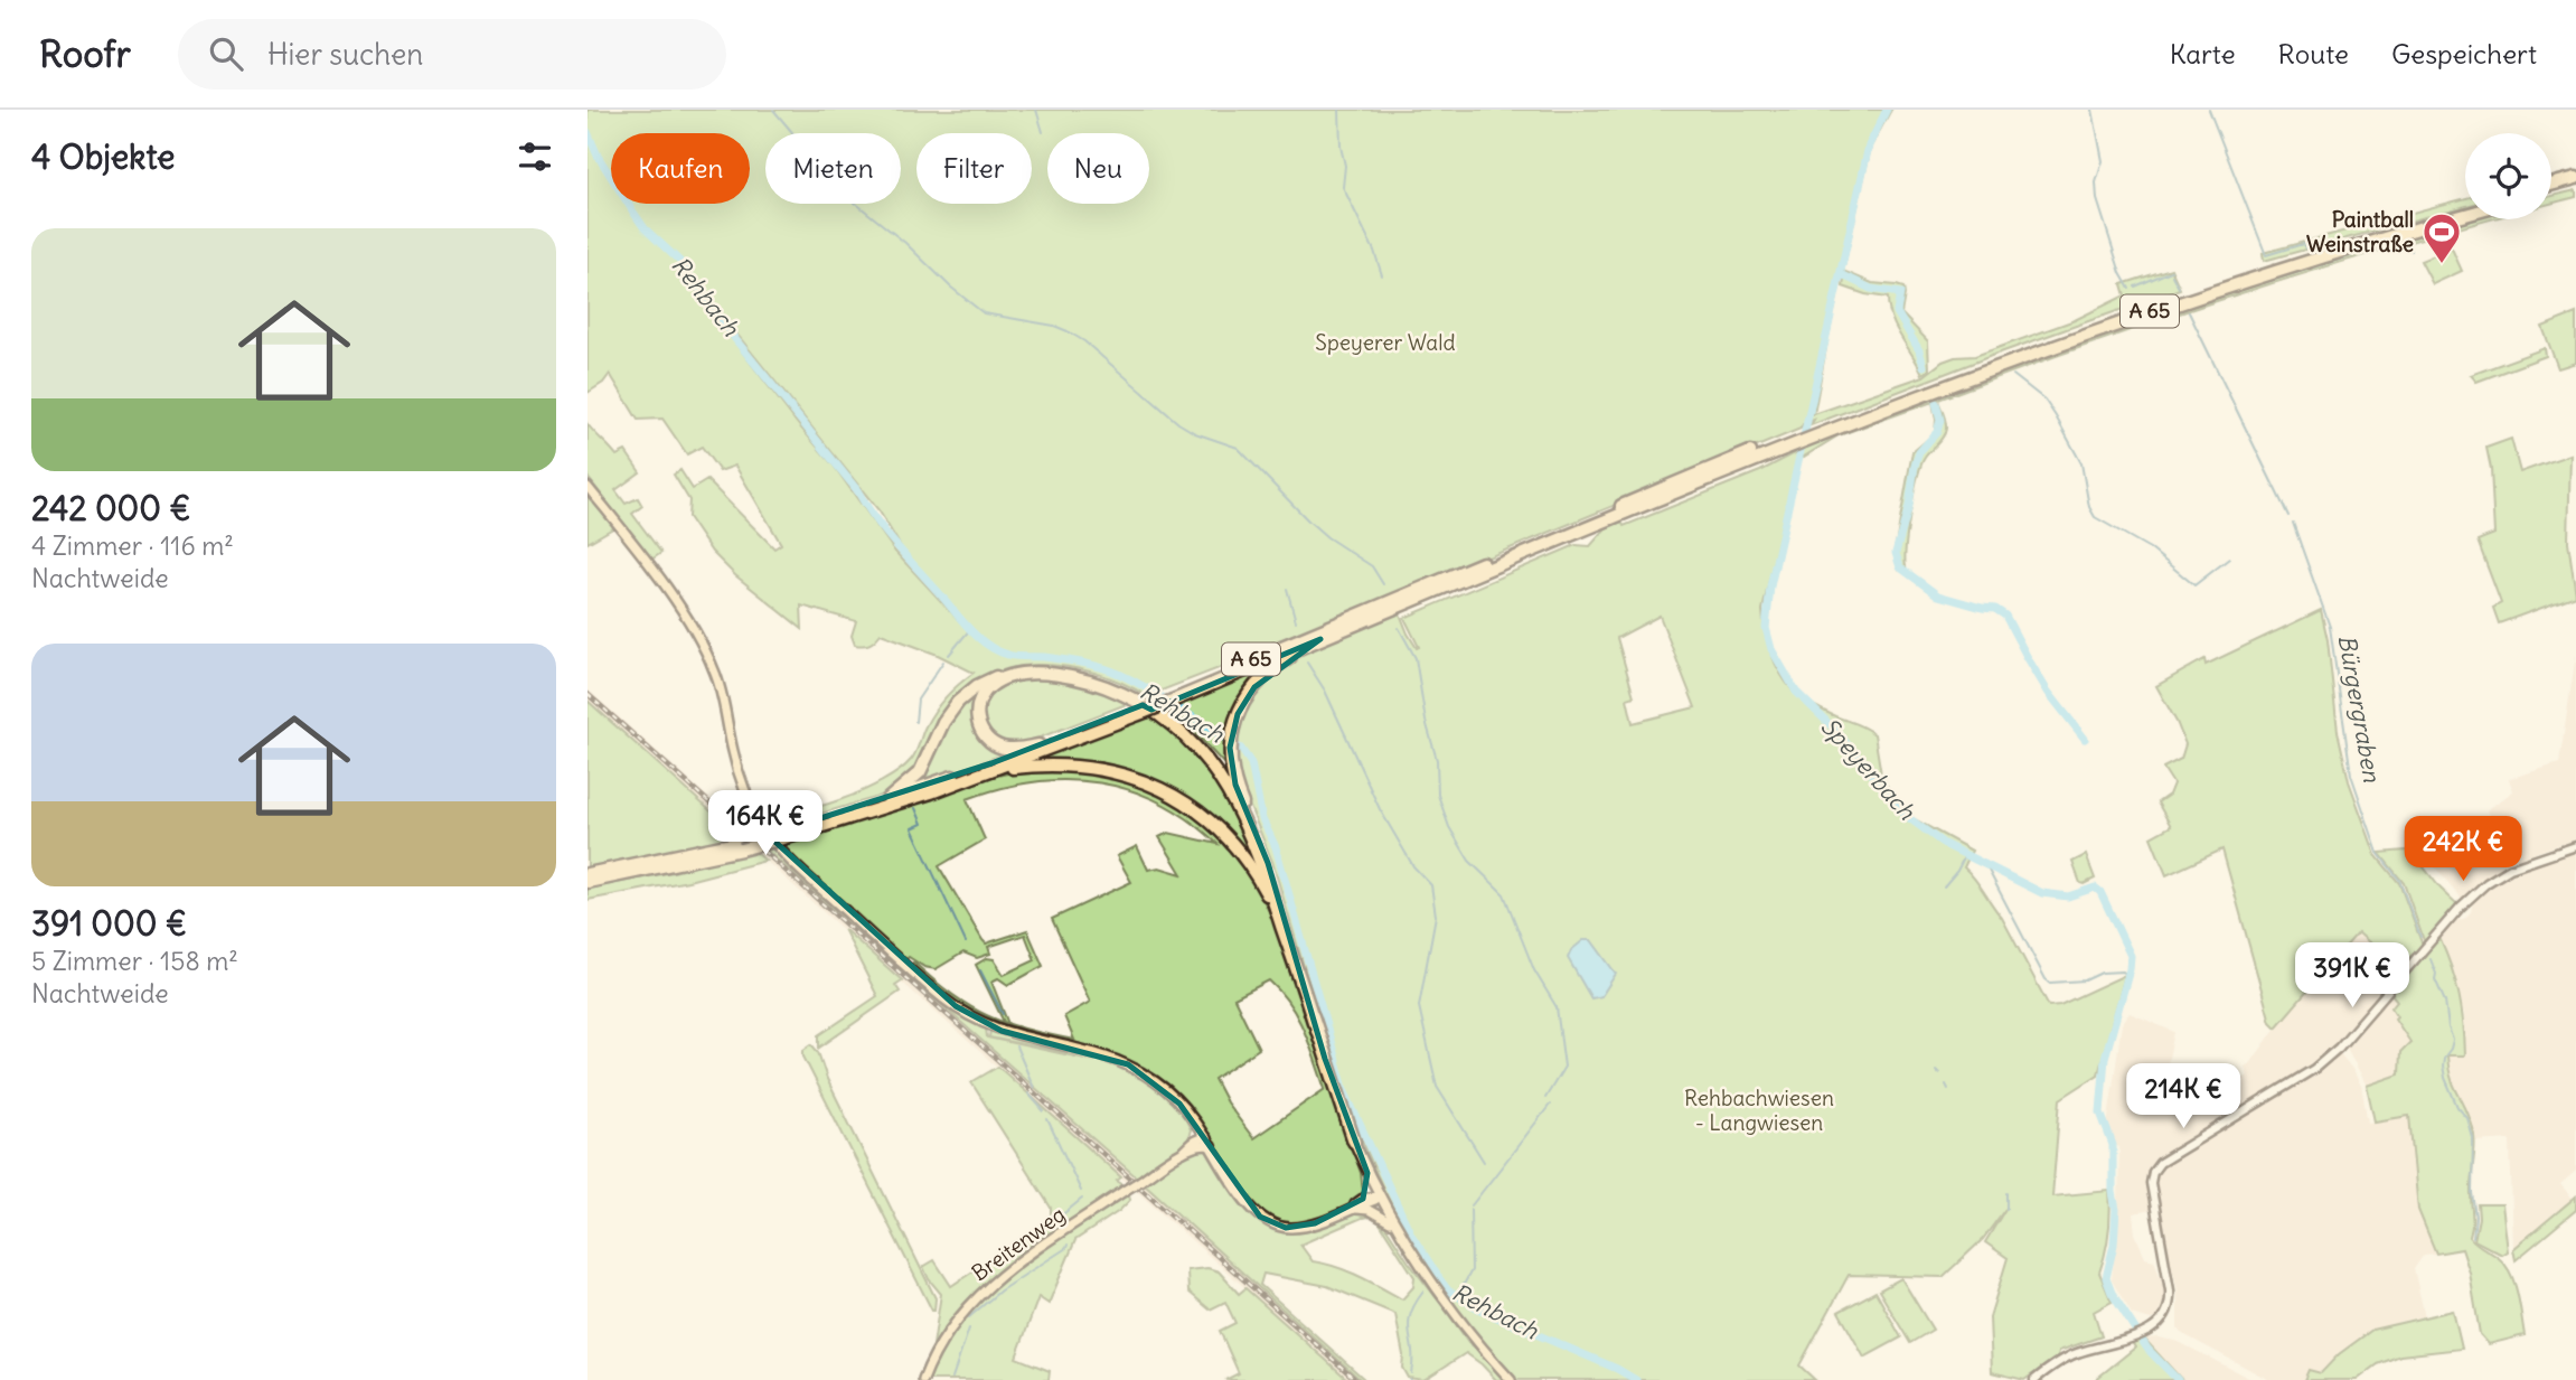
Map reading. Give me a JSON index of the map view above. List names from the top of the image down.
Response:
{
  "streets": {
    "highway": ["A 65"],
    "main road": ["Breitenweg"]
  },
  "water": ["Rehbach", "Bürgergraben", "Speyerbach"],
  "parks": ["Speyerer Wald", "Rehbachwiesen - Langwiesen"],
  "places": {
    "sports": ["Paintball Weinstraße"]
  },
  "page": {
    "header": "Roofr",
    "search": "Hier suchen",
    "nav": ["Karte", "Route", "Gespeichert"],
    "heading": "4 Objekte",
    "chip": [
      "Kaufen",
      "Mieten",
      "Filter",
      "Neu"
    ],
    "list": [
      {
        "name": "242 000 €",
        "note": "4 Zimmer · 116 m² · Nachtweide"
      },
      {
        "name": "391 000 €",
        "note": "5 Zimmer · 158 m² · Nachtweide"
      }
    ],
    "price": [
      "164K €",
      "242K €",
      "391K €",
      "214K €"
    ]
  }
}
